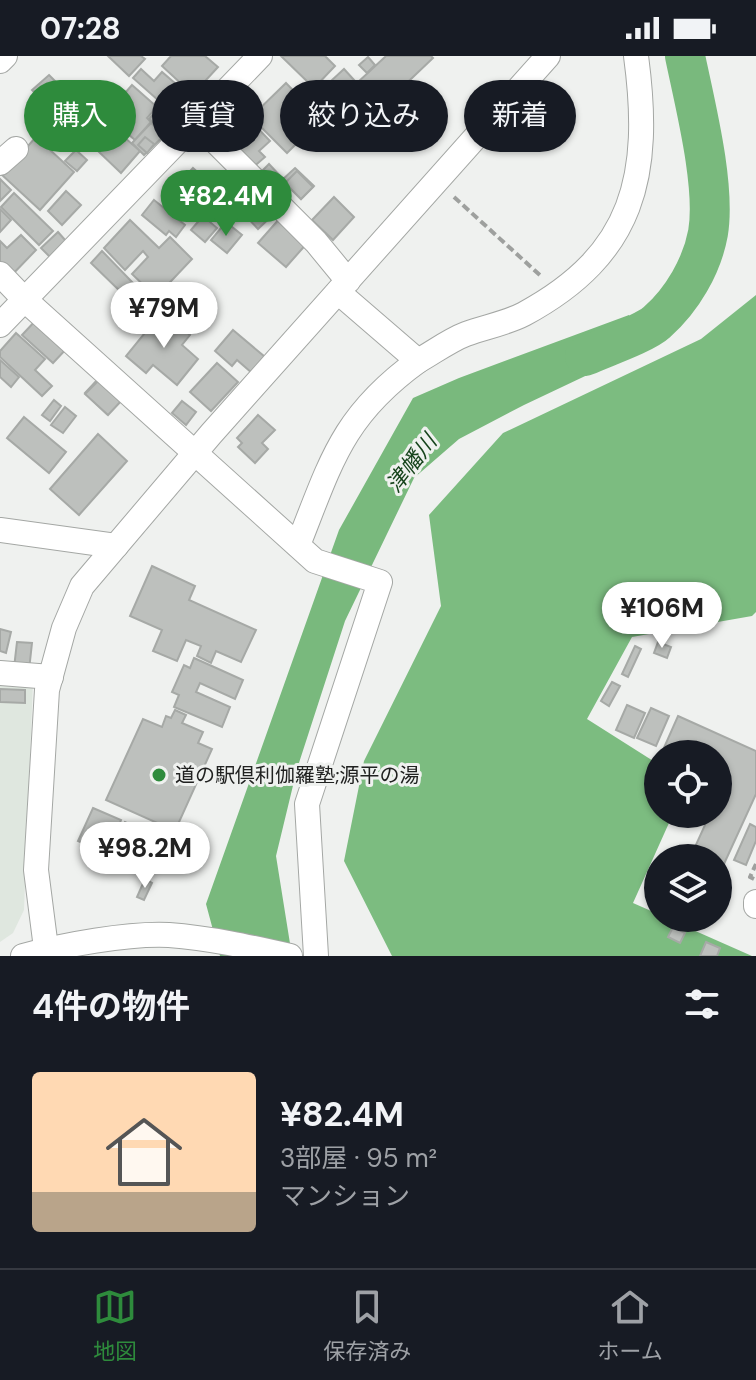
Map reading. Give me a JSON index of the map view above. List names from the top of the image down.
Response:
{
  "water": ["津幡川"],
  "places": ["道の駅倶利伽羅塾;源平の湯"],
  "page": {
    "status": "07:28",
    "chip": [
      "購入",
      "賃貸",
      "絞り込み",
      "新着"
    ],
    "price": [
      "¥82.4M",
      "¥79M",
      "¥106M",
      "¥98.2M"
    ],
    "heading": "4件の物件",
    "list": [
      {
        "name": "¥82.4M",
        "note": "3部屋 · 95 m² · マンション"
      }
    ],
    "tabs": ["地図", "保存済み", "ホーム"]
  }
}
